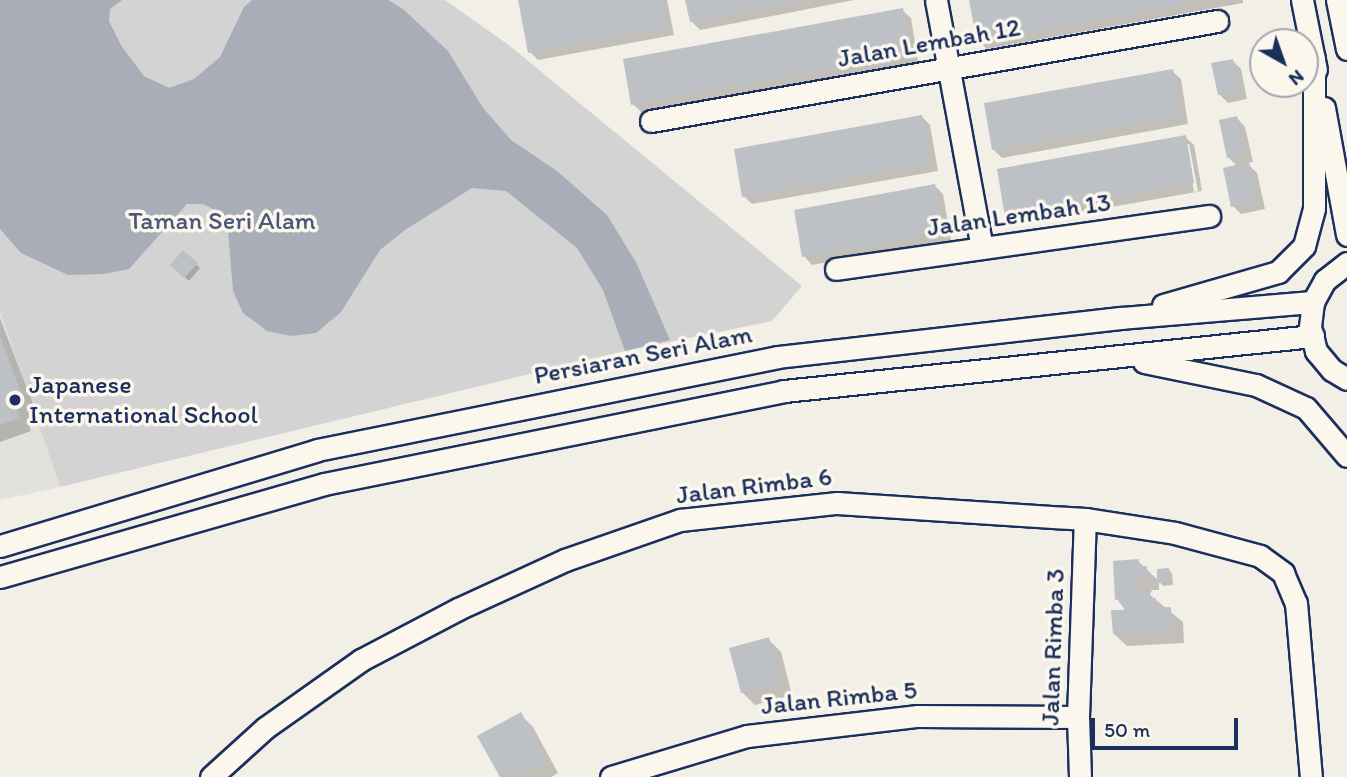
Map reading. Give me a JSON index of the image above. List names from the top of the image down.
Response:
{
  "streets": {
    "street": [
      "Jalan Lembah 12",
      "Jalan Lembah 13",
      "Persiaran Seri Alam",
      "Jalan Rimba 6",
      "Jalan Rimba 3",
      "Jalan Rimba 5"
    ]
  },
  "crossings": [
    ["Jalan Rimba 6", "Jalan Rimba 3"],
    ["Jalan Rimba 3", "Jalan Rimba 5"]
  ],
  "parks": ["Taman Seri Alam"],
  "places": ["Japanese International School"],
  "scale_bar": "50 m",
  "north": "bottom right"
}
